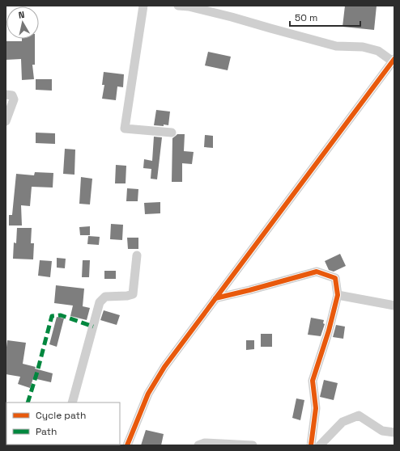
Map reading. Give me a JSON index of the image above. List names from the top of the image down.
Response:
{
  "legend": ["Cycle path", "Path"],
  "scale_bar": "50 m",
  "north": "top"
}
